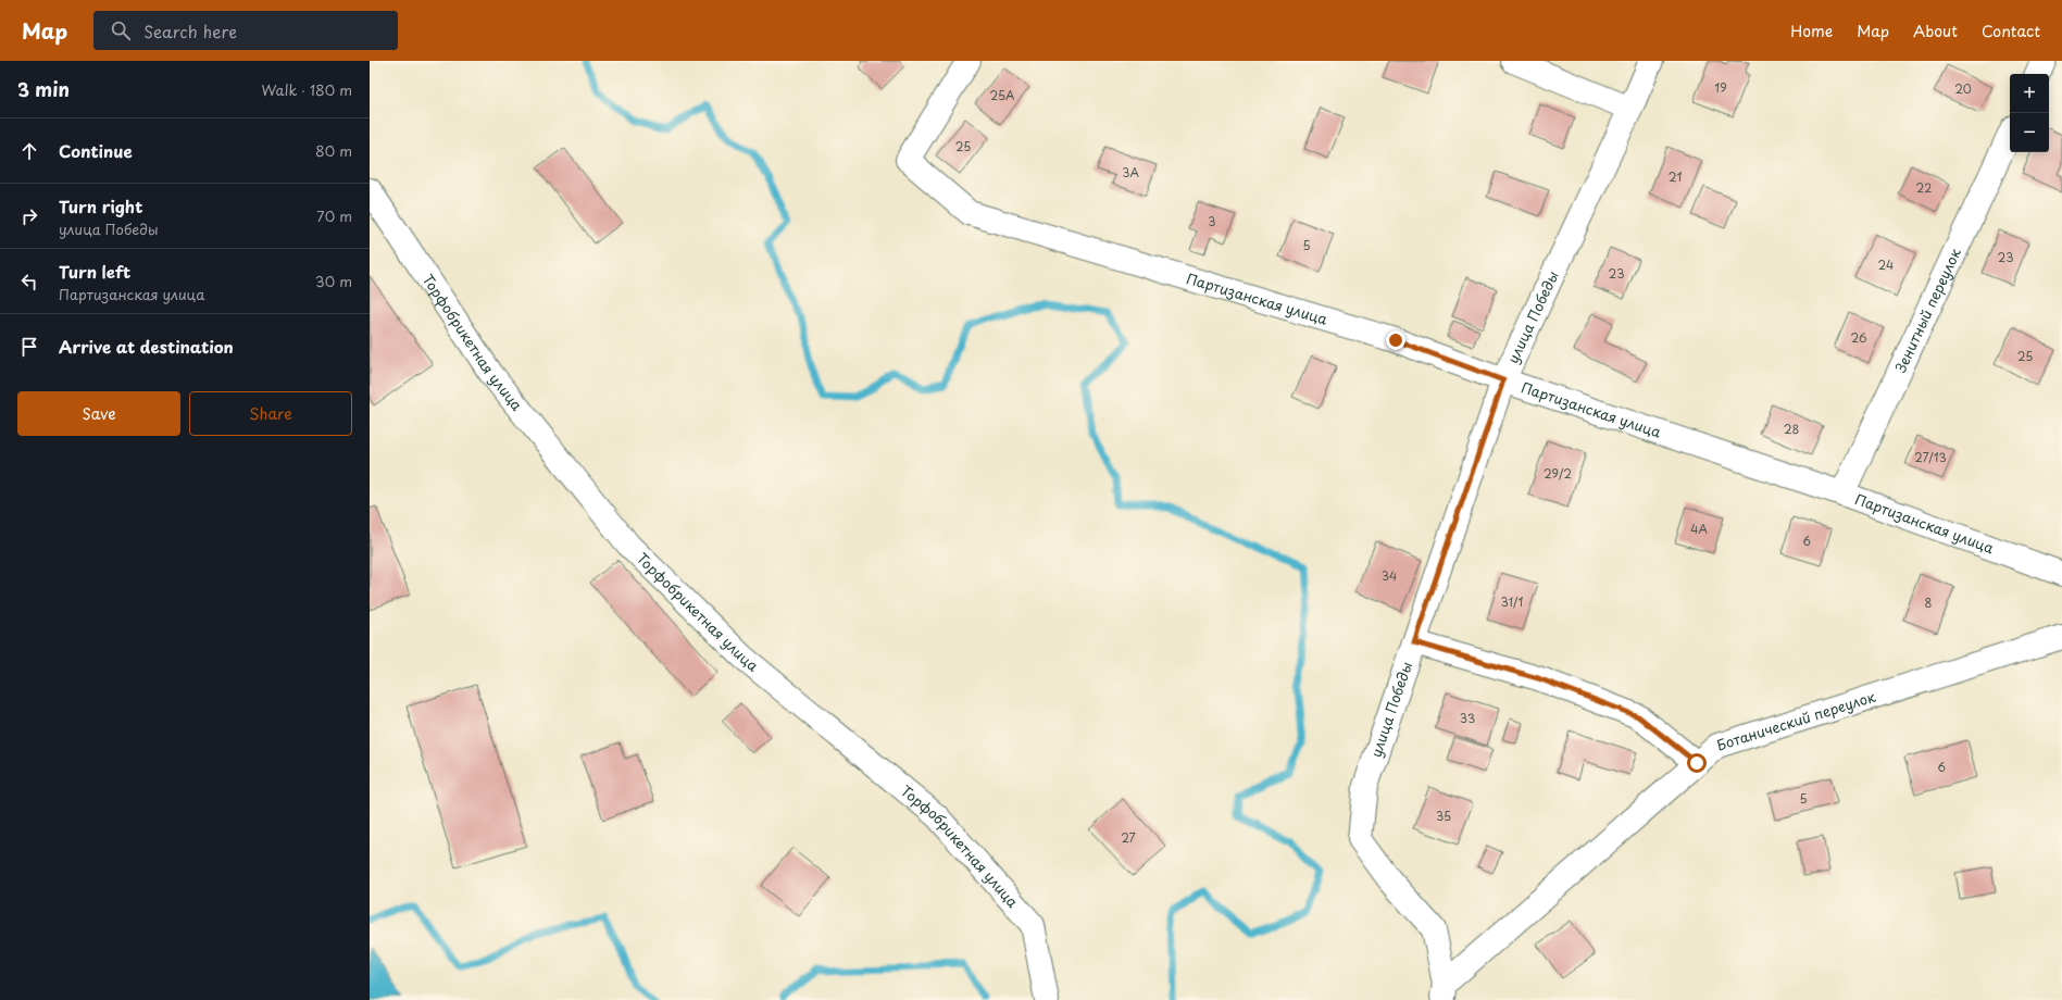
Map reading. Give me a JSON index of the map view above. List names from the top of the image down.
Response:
{
  "streets": {
    "street": [
      "Партизанская улица",
      "Зенитный переулок",
      "улица Победы",
      "Торфобрикетная улица",
      "Ботанический переулок"
    ]
  },
  "crossings": [
    ["Партизанская улица", "Зенитный переулок"],
    ["Партизанская улица", "улица Победы"],
    ["улица Победы", "Ботанический переулок"]
  ],
  "house_numbers": [
    "19",
    "20",
    "25А",
    "25",
    "3А",
    "21",
    "22",
    "3",
    "5",
    "23",
    "24",
    "23",
    "26",
    "25",
    "28",
    "27/13",
    "29/2",
    "4А",
    "6",
    "34",
    "31/1",
    "8",
    "33",
    "6",
    "5",
    "35",
    "27"
  ],
  "page": {
    "header": "Map",
    "search": "Search here",
    "nav": [
      "Home",
      "Map",
      "About",
      "Contact"
    ],
    "heading": ["3 min", "Walk · 180 m"],
    "map_buttons": ["+", "−"],
    "list": [
      ["Continue", "80 m"],
      ["Turn right", "улица Победы", "70 m"],
      ["Turn left", "Партизанская улица", "30 m"],
      "Arrive at destination"
    ],
    "buttons": ["Save", "Share"]
  }
}
